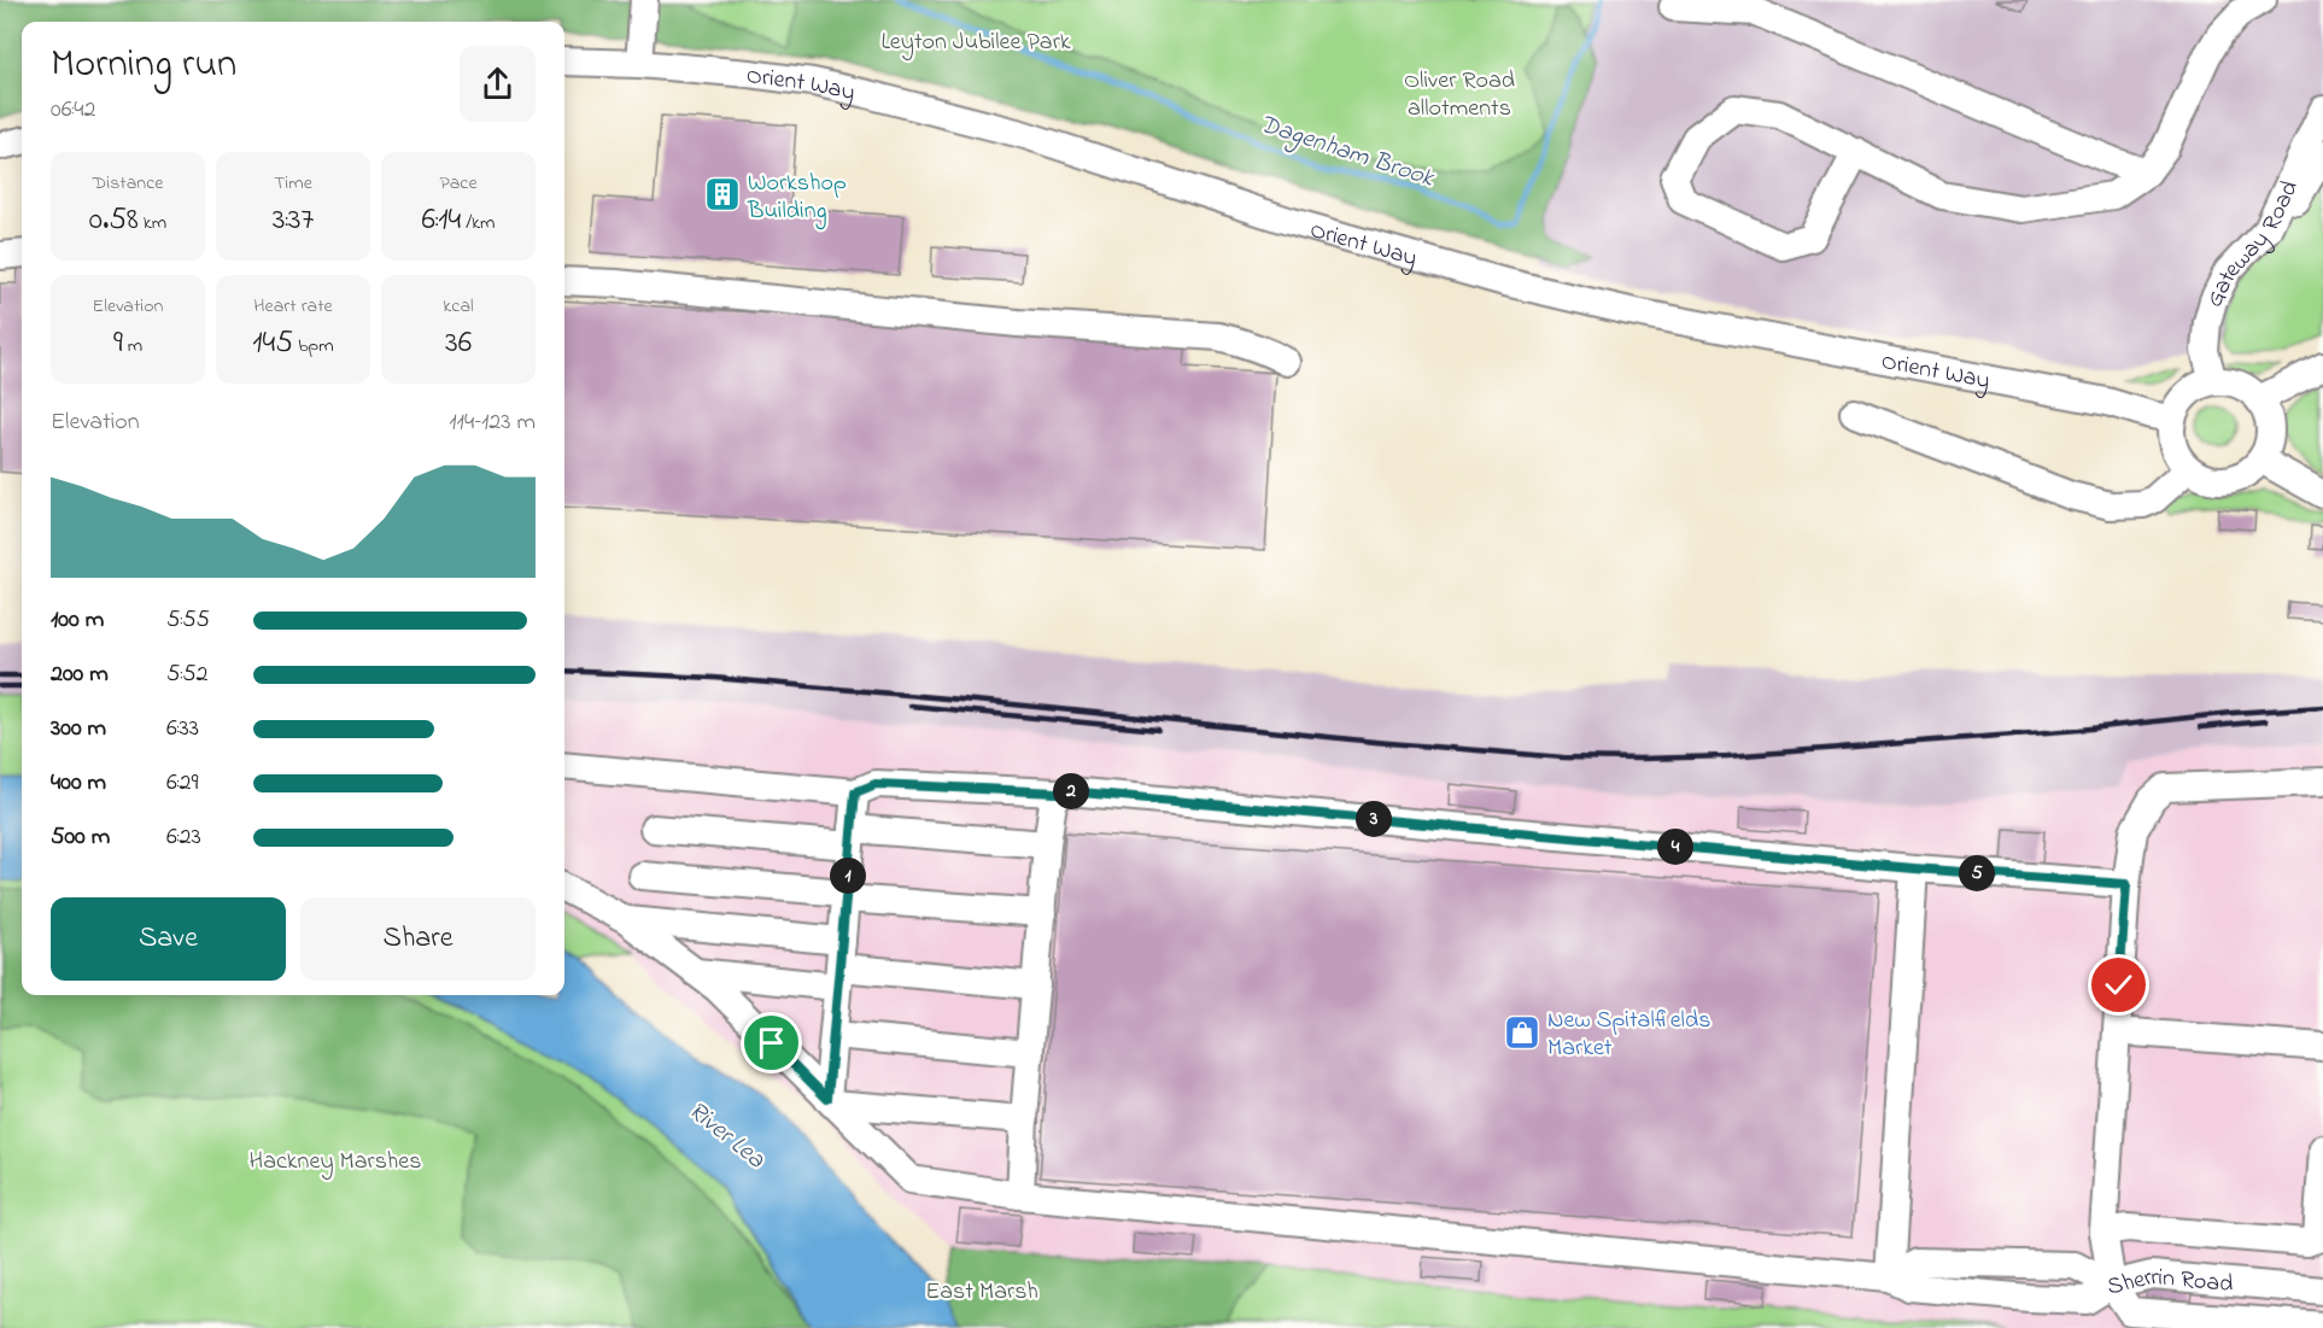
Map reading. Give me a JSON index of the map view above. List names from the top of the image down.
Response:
{
  "streets": {
    "street": ["Orient Way", "Gateway Road", "Sherrin Road"]
  },
  "crossings": [
    ["Orient Way", "Gateway Road"]
  ],
  "water": ["Dagenham Brook", "River Lea"],
  "parks": [
    "Leyton Jubilee Park",
    "Oliver Road allotments",
    "Hackney Marshes",
    "East Marsh"
  ],
  "places": {
    "building": ["Workshop Building"],
    "shop": ["New Spitalfields Market"]
  },
  "page": {
    "heading": ["Morning run", "06:42"],
    "stats": [
      ["Distance", "0.58 km"],
      ["Time", "3:37"],
      ["Pace", "6:14 /km"],
      ["Elevation", "9 m"],
      ["Heart rate", "145 bpm"],
      ["kcal", "36"]
    ],
    "chart": ["Elevation", "114–123 m"],
    "list": [
      {
        "name": "100 m",
        "note": "5:55"
      },
      {
        "name": "200 m",
        "note": "5:52"
      },
      {
        "name": "300 m",
        "note": "6:33"
      },
      {
        "name": "400 m",
        "note": "6:29"
      },
      {
        "name": "500 m",
        "note": "6:23"
      }
    ],
    "pins": [
      "2",
      "3",
      "4",
      "5",
      "1"
    ],
    "buttons": ["Save", "Share"]
  }
}
